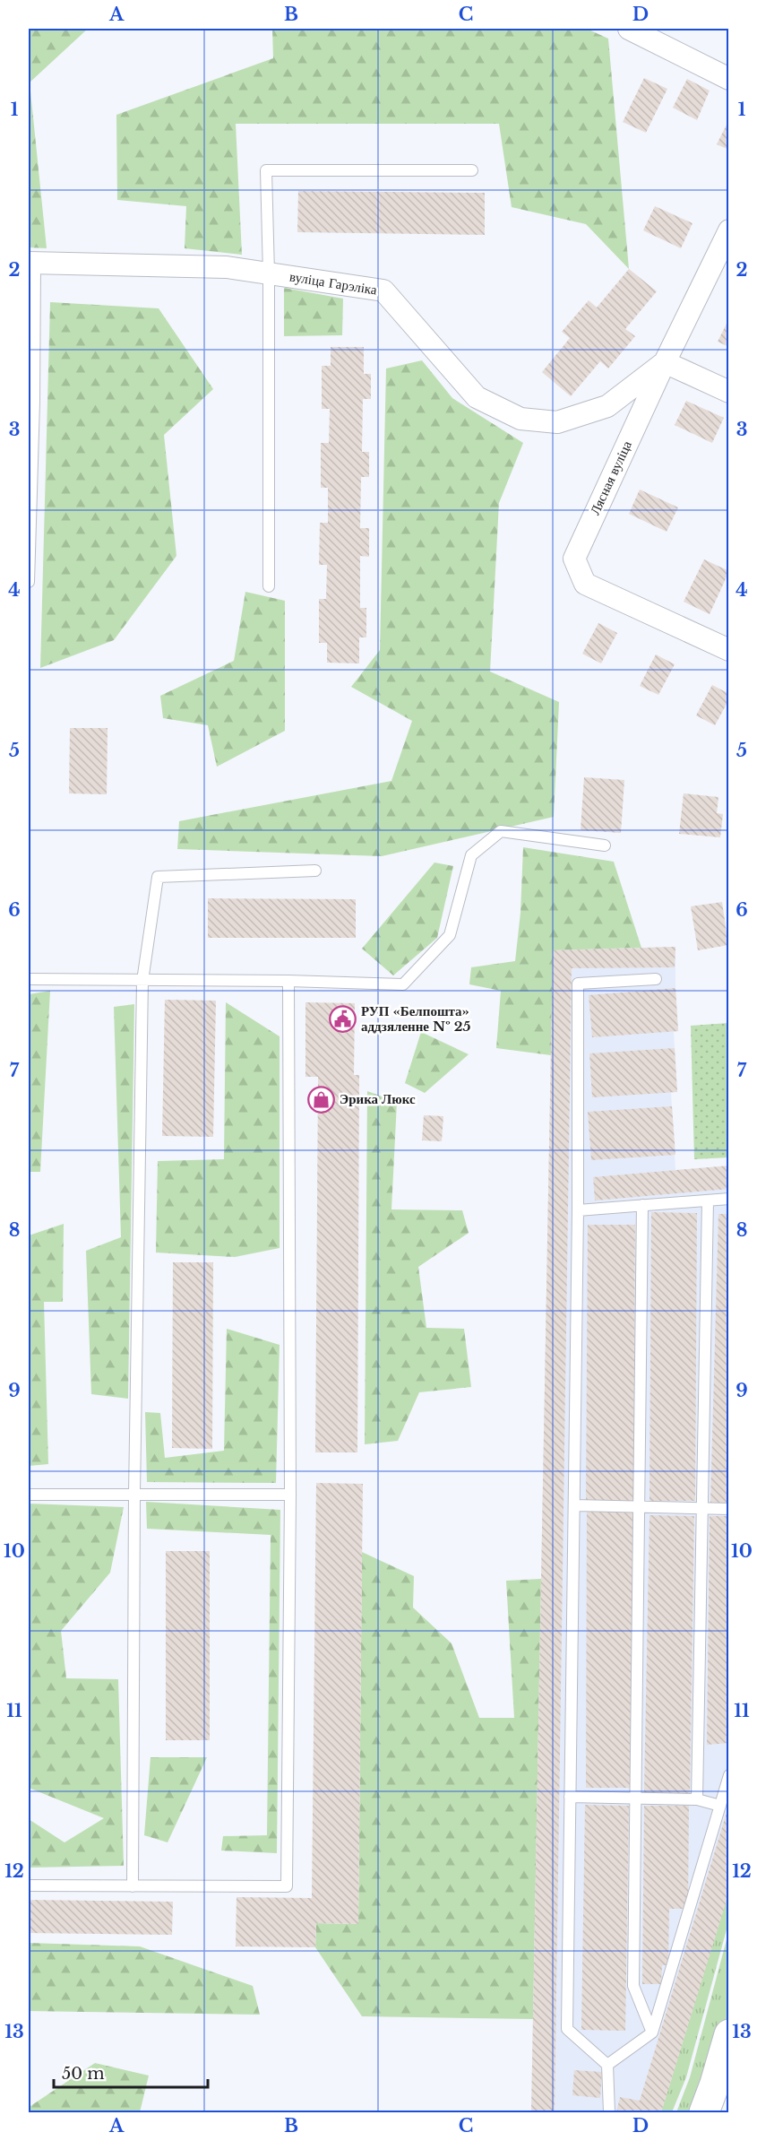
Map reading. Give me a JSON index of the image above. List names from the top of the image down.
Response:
{
  "streets": {
    "street": ["вуліца Гарэліка", "Лясная вуліца"]
  },
  "crossings": [
    ["вуліца Гарэліка", "Лясная вуліца"]
  ],
  "places": {
    "public building": ["РУП «Белпошта» аддзяленне № 25"],
    "shop": ["Эрика Люкс"]
  },
  "scale_bar": "50 m",
  "grid": {
    "columns": [
      "A",
      "B",
      "C",
      "D"
    ],
    "rows": [
      "1",
      "2",
      "3",
      "4",
      "5",
      "6",
      "7",
      "8",
      "9",
      "10",
      "11",
      "12",
      "13"
    ]
  }
}
